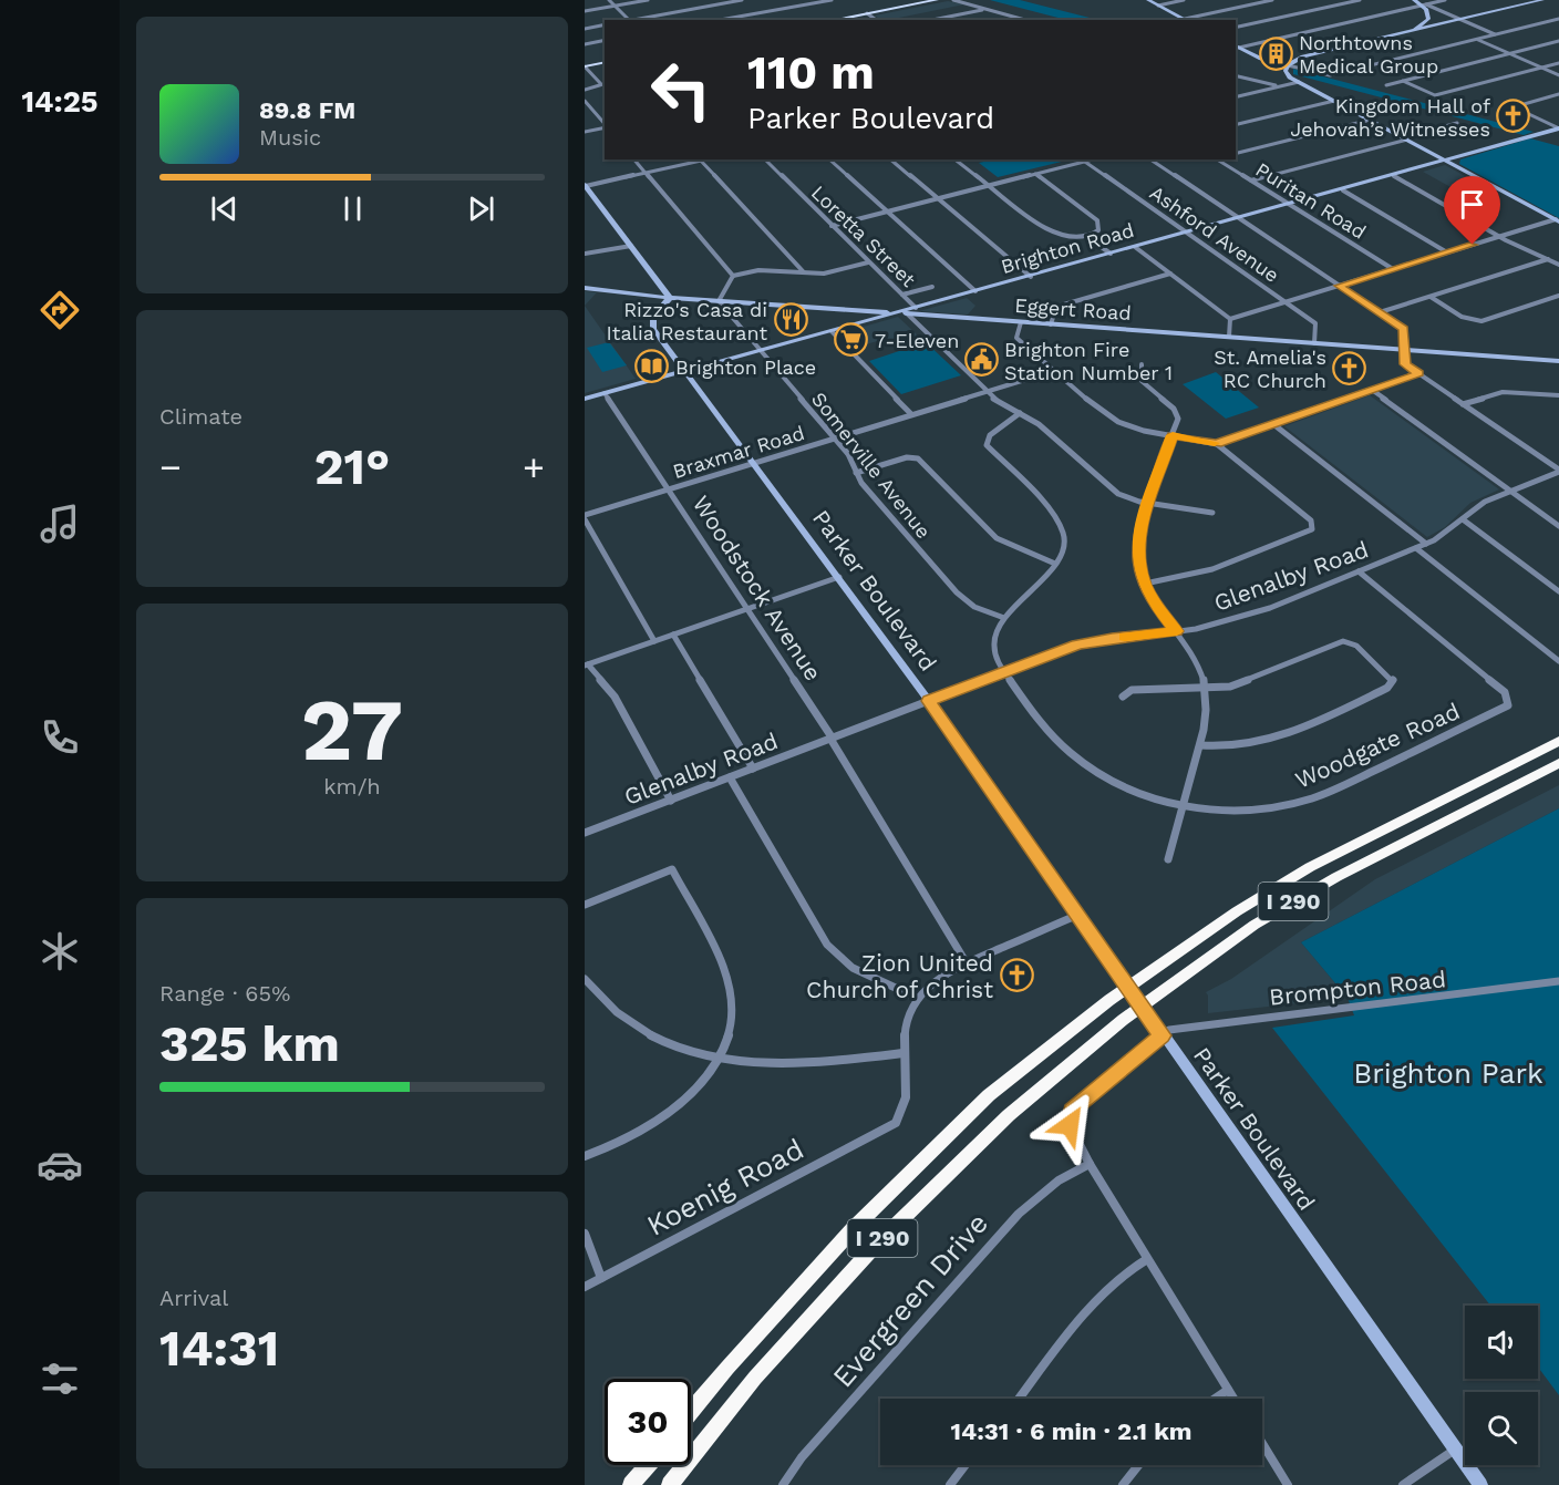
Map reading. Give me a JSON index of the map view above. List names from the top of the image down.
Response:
{
  "streets": {
    "highway": ["I 290"],
    "street": [
      "Puritan Road",
      "Ashford Avenue",
      "Loretta Street",
      "Brighton Road",
      "Eggert Road",
      "Braxmar Road",
      "Somerville Avenue",
      "Glenalby Road",
      "Woodstock Avenue",
      "Parker Boulevard",
      "Woodgate Road",
      "Brompton Road",
      "Koenig Road",
      "Evergreen Drive"
    ]
  },
  "crossings": [
    ["Puritan Road", "Brighton Road"],
    ["Ashford Avenue", "Brighton Road"],
    ["Ashford Avenue", "Eggert Road"],
    ["Loretta Street", "Brighton Road"],
    ["Brighton Road", "Eggert Road"],
    ["Brighton Road", "Somerville Avenue"],
    ["Brighton Road", "Woodstock Avenue"],
    ["Brighton Road", "Parker Boulevard"],
    ["Eggert Road", "Somerville Avenue"],
    ["Eggert Road", "Parker Boulevard"],
    ["Braxmar Road", "Somerville Avenue"],
    ["Braxmar Road", "Woodstock Avenue"],
    ["Braxmar Road", "Parker Boulevard"],
    ["Somerville Avenue", "Woodgate Road"],
    ["Glenalby Road", "Woodstock Avenue"],
    ["Glenalby Road", "Parker Boulevard"],
    ["Glenalby Road", "Woodgate Road"],
    ["Parker Boulevard", "Brompton Road"]
  ],
  "parks": ["Brighton Park"],
  "places": {
    "building": ["Northtowns Medical Group"],
    "church": ["Kingdom Hall of Jehovah’s Witnesses", "St. Amelia's RC Church", "Zion United Church of Christ"],
    "restaurant": ["Rizzo's Casa di Italia Restaurant"],
    "supermarket": ["7-Eleven"],
    "public building": ["Brighton Fire Station Number 1"],
    "library": ["Brighton Place"]
  },
  "page": {
    "tabs": "14:25",
    "turn": ["110 m", "Parker Boulevard"],
    "song": ["89.8 FM", "Music"],
    "tile": [
      "Climate",
      ["27", "km/h"],
      ["Range · 65%", "325 km"],
      ["Arrival", "14:31"]
    ],
    "heat": ["−", "21°", "+"],
    "limit": "30",
    "trip": "14:31 · 6 min · 2.1 km"
  }
}
